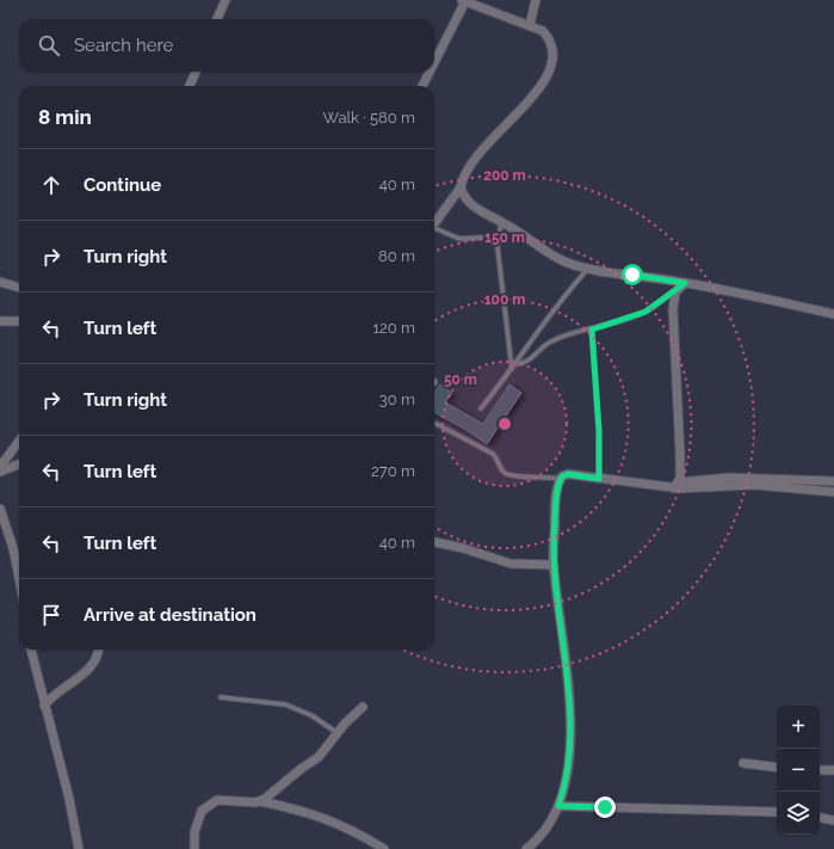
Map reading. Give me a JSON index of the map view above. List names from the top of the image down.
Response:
{
  "page": {
    "search": "Search here",
    "heading": ["8 min", "Walk · 580 m"],
    "list": [
      ["Continue", "40 m"],
      ["Turn right", "80 m"],
      ["Turn left", "120 m"],
      ["Turn right", "30 m"],
      ["Turn left", "270 m"],
      ["Turn left", "40 m"],
      "Arrive at destination"
    ],
    "map_buttons": ["+", "−"]
  },
  "rings": [
    "200 m",
    "150 m",
    "100 m",
    "50 m"
  ]
}
